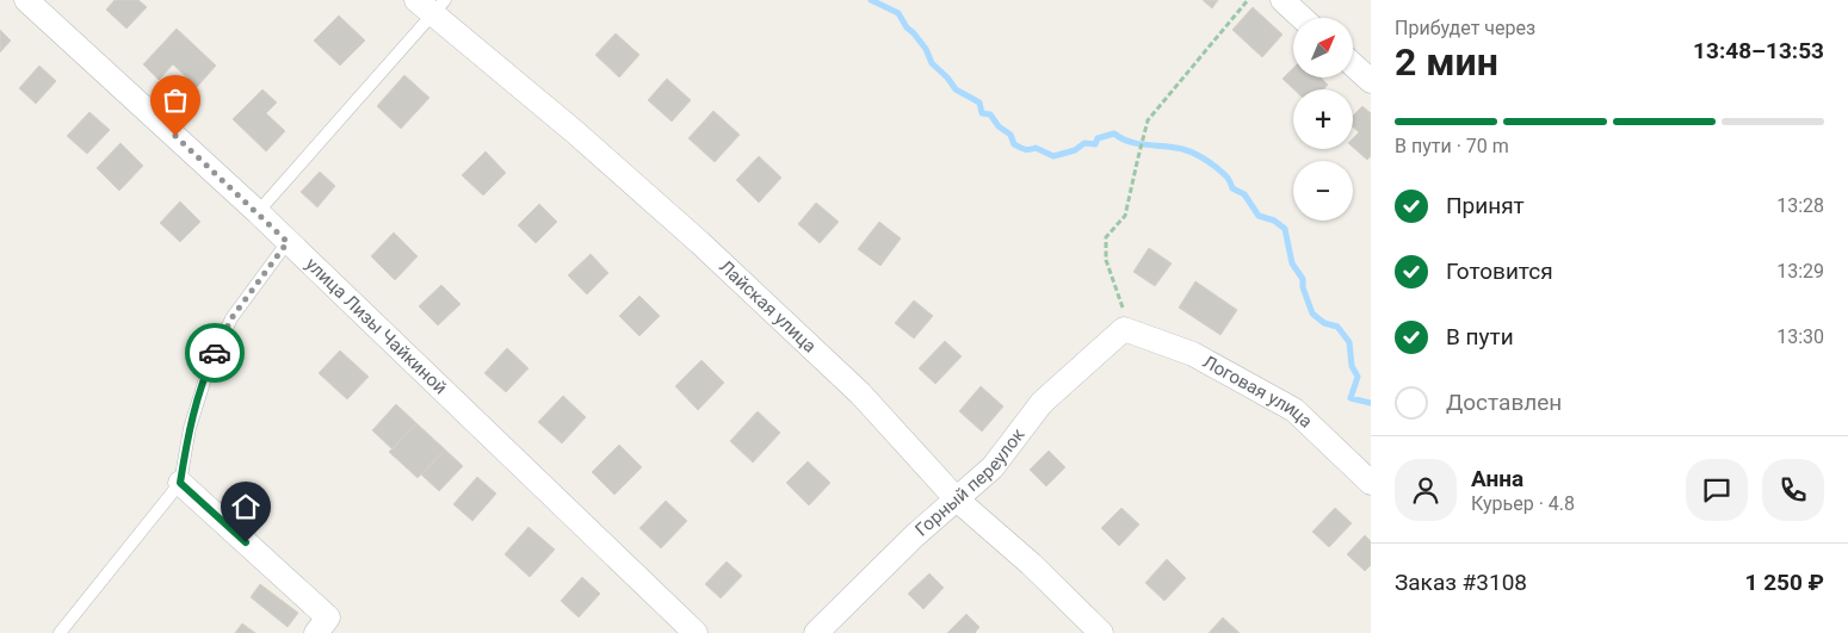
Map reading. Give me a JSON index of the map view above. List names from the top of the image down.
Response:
{
  "streets": {
    "street": [
      "Лайская улица",
      "улица Лизы Чайкиной",
      "Логовая улица",
      "Горный переулок"
    ]
  },
  "crossings": [
    ["Лайская улица", "Горный переулок"],
    ["Логовая улица", "Горный переулок"]
  ],
  "north": "top right",
  "page": {
    "heading": ["2 мин", "Прибудет через", "13:48–13:53"],
    "panel": [
      "Анна",
      "Курьер · 4.8",
      "Заказ #3108",
      "1 250 ₽"
    ],
    "map_buttons": ["+", "−"],
    "bar": "В пути · 70 m",
    "list": [
      ["Принят", "13:28"],
      ["Готовится", "13:29"],
      ["В пути", "13:30"],
      "Доставлен"
    ]
  }
}
